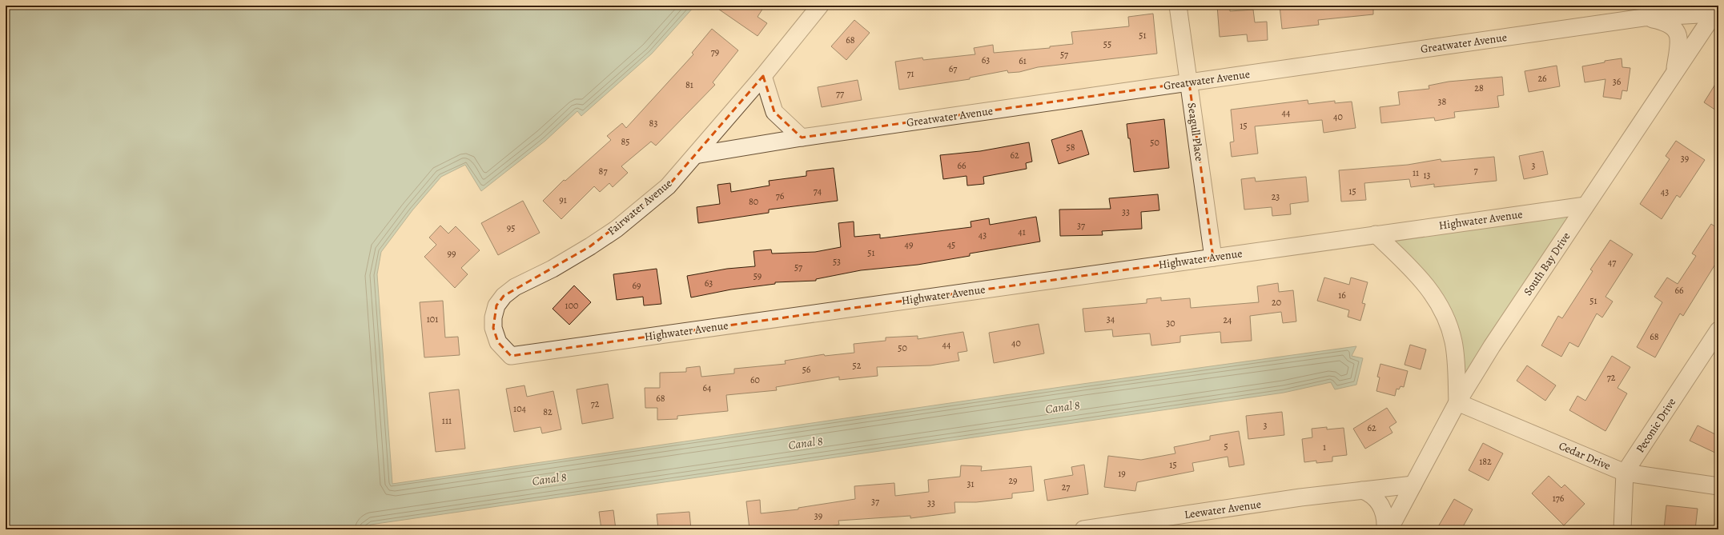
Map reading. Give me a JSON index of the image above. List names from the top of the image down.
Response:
{
  "streets": {
    "street": [
      "Greatwater Avenue",
      "Seagull Place",
      "Fairwater Avenue",
      "Highwater Avenue",
      "South Bay Drive",
      "Peconic Drive",
      "Cedar Drive",
      "Leewater Avenue"
    ]
  },
  "crossings": [
    ["Greatwater Avenue", "Seagull Place"],
    ["Greatwater Avenue", "Fairwater Avenue"],
    ["Greatwater Avenue", "South Bay Drive"],
    ["Seagull Place", "Highwater Avenue"],
    ["Fairwater Avenue", "Highwater Avenue"],
    ["Highwater Avenue", "South Bay Drive"],
    ["South Bay Drive", "Cedar Drive"],
    ["South Bay Drive", "Leewater Avenue"],
    ["Peconic Drive", "Cedar Drive"]
  ],
  "water": ["Canal 8"],
  "house_numbers": [
    "51",
    "68",
    "55",
    "79",
    "57",
    "63",
    "61",
    "67",
    "71",
    "26",
    "36",
    "81",
    "28",
    "77",
    "38",
    "44",
    "40",
    "83",
    "15",
    "85",
    "50",
    "58",
    "62",
    "39",
    "66",
    "3",
    "7",
    "87",
    "11",
    "13",
    "74",
    "15",
    "43",
    "76",
    "23",
    "91",
    "80",
    "33",
    "37",
    "95",
    "41",
    "43",
    "49",
    "45",
    "51",
    "99",
    "53",
    "47",
    "57",
    "59",
    "63",
    "69",
    "66",
    "16",
    "51",
    "20",
    "100",
    "101",
    "34",
    "24",
    "30",
    "68",
    "40",
    "44",
    "50",
    "52",
    "56",
    "72",
    "60",
    "64",
    "68",
    "72",
    "104",
    "82",
    "111",
    "3",
    "62",
    "5",
    "1",
    "182",
    "15",
    "19",
    "29",
    "31",
    "27",
    "176",
    "37",
    "33",
    "39"
  ]
}
